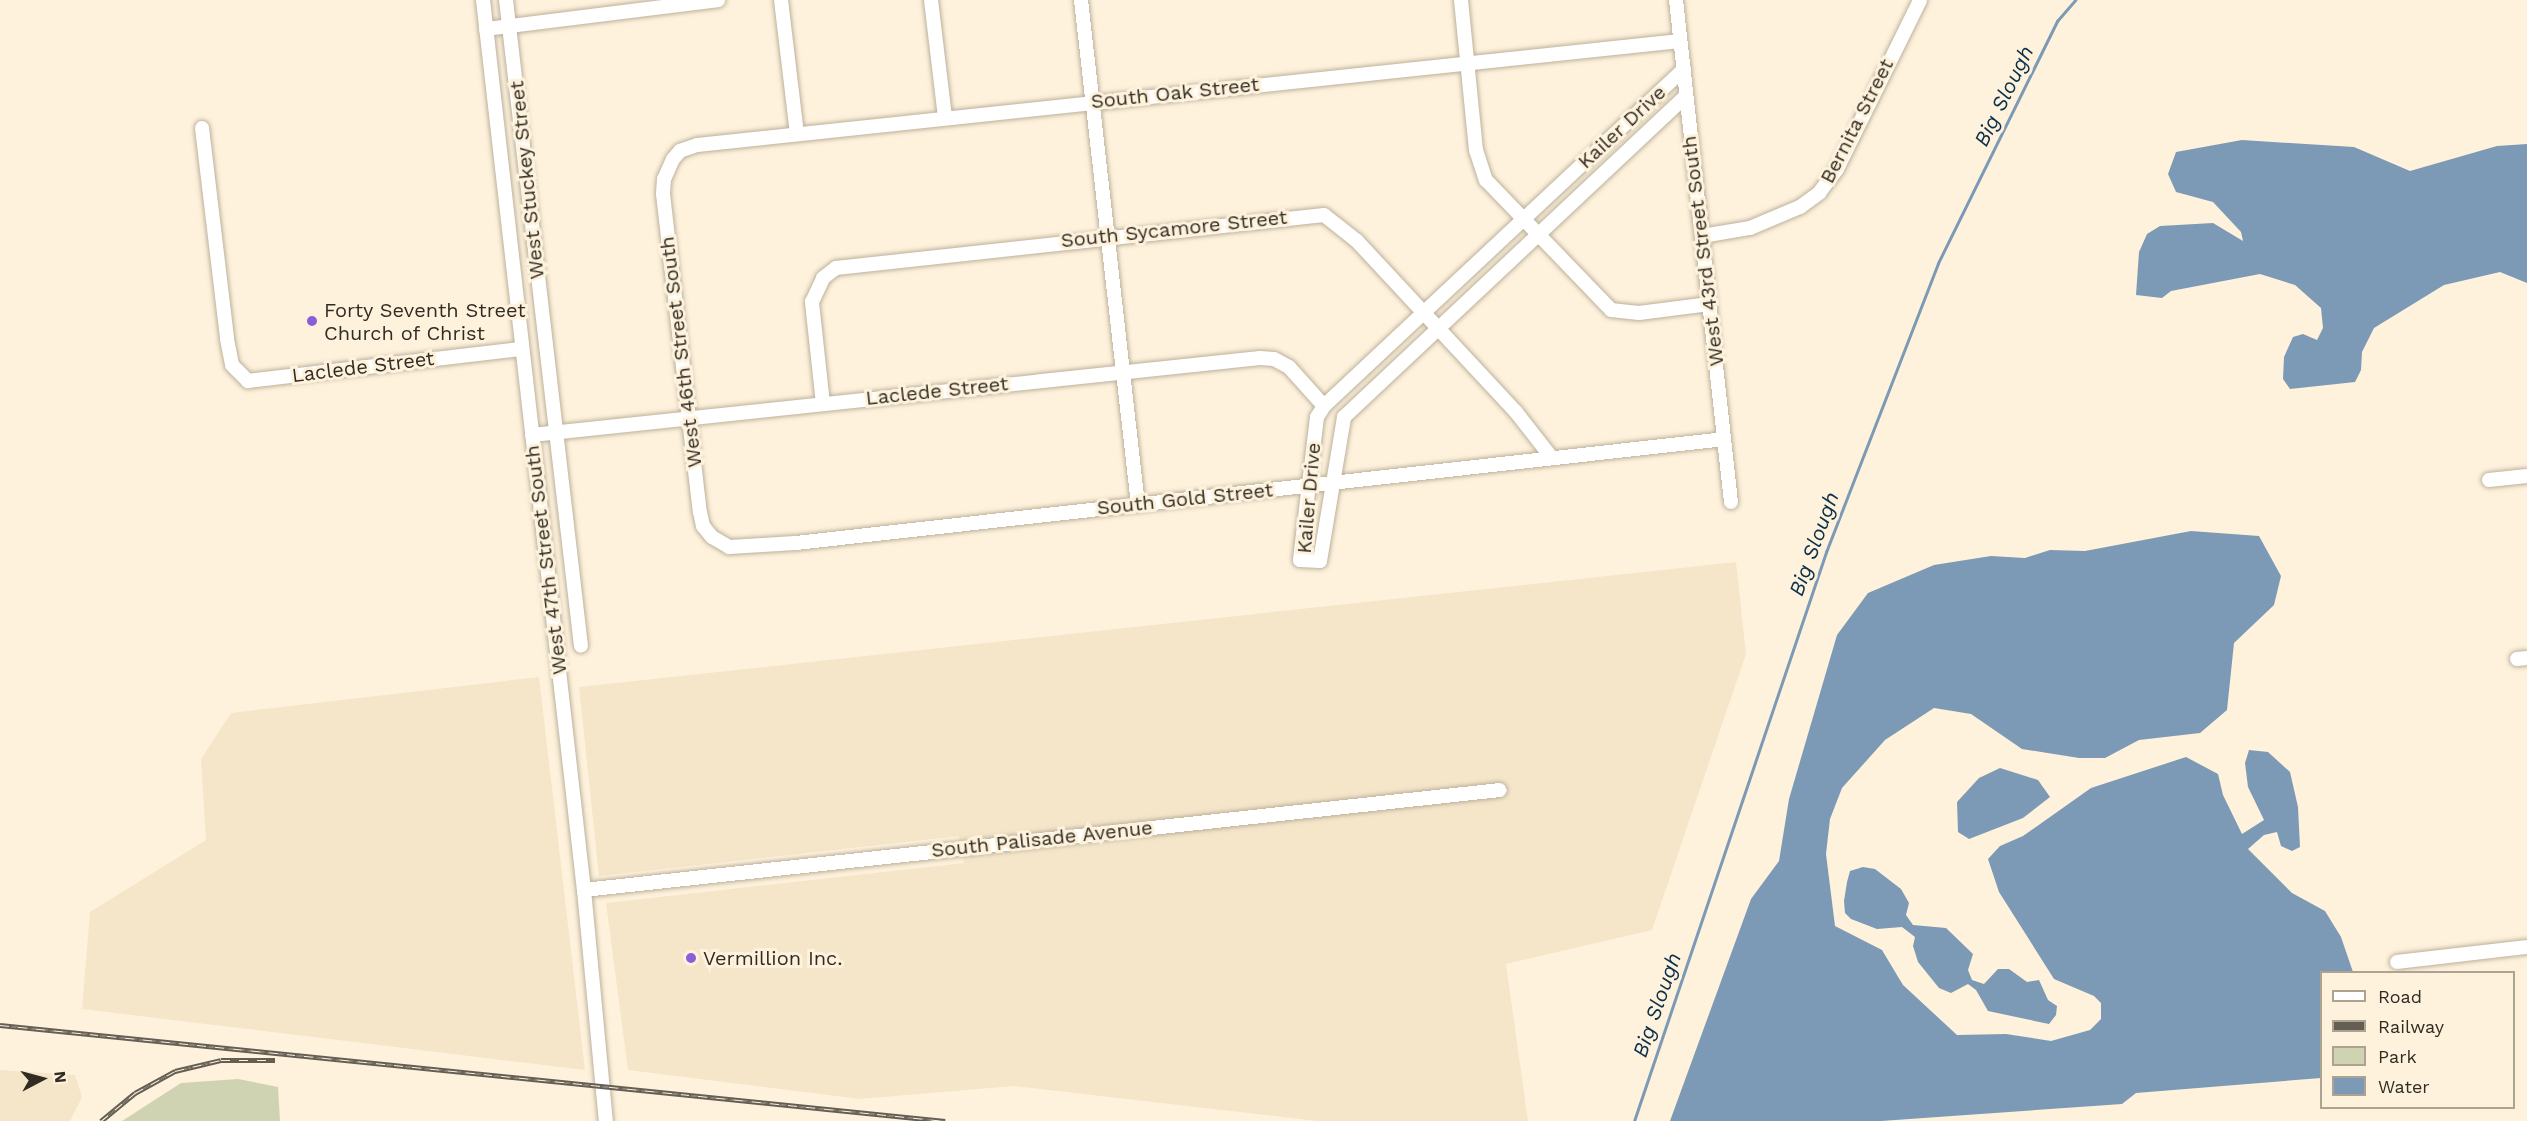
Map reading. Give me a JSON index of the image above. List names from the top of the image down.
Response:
{
  "streets": {
    "street": [
      "South Oak Street",
      "Bernita Street",
      "Kailer Drive",
      "West Stuckey Street",
      "South Sycamore Street",
      "West 43rd Street South",
      "West 46th Street South",
      "Laclede Street",
      "South Gold Street",
      "West 47th Street South",
      "South Palisade Avenue"
    ]
  },
  "crossings": [
    ["South Oak Street", "West 43rd Street South"],
    ["South Oak Street", "West 46th Street South"],
    ["Bernita Street", "West 43rd Street South"],
    ["Kailer Drive", "South Sycamore Street"],
    ["Kailer Drive", "West 43rd Street South"],
    ["Kailer Drive", "Laclede Street"],
    ["Kailer Drive", "South Gold Street"],
    ["West Stuckey Street", "Laclede Street"],
    ["South Sycamore Street", "Laclede Street"],
    ["South Sycamore Street", "South Gold Street"],
    ["West 43rd Street South", "South Gold Street"],
    ["West 46th Street South", "Laclede Street"],
    ["West 46th Street South", "South Gold Street"],
    ["Laclede Street", "West 47th Street South"],
    ["West 47th Street South", "South Palisade Avenue"]
  ],
  "water": ["Big Slough"],
  "places": ["Forty Seventh Street Church of Christ", "Vermillion Inc."],
  "legend": [
    "Road",
    "Railway",
    "Park",
    "Water"
  ],
  "north": "right"
}
